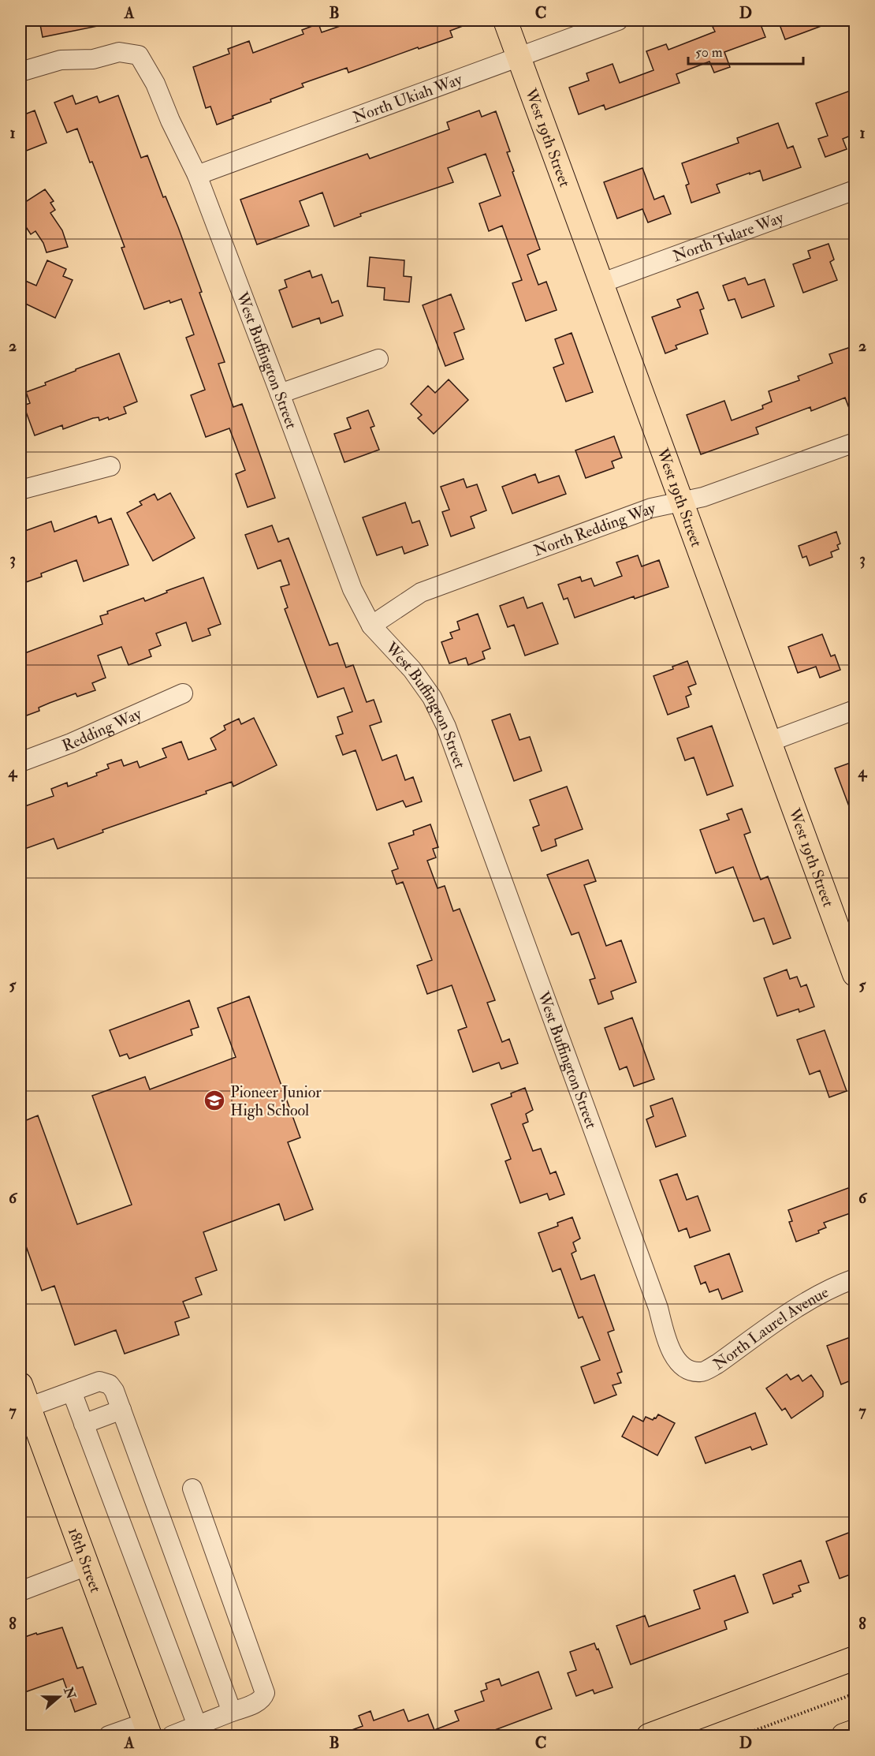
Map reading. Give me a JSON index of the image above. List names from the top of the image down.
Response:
{
  "streets": {
    "main road": ["West 19th Street", "18th Street"],
    "street": [
      "North Ukiah Way",
      "North Tulare Way",
      "West Buffington Street",
      "North Redding Way",
      "Redding Way",
      "North Laurel Avenue"
    ]
  },
  "crossings": [
    ["North Ukiah Way", "West 19th Street"],
    ["North Ukiah Way", "West Buffington Street"],
    ["West 19th Street", "North Tulare Way"],
    ["West 19th Street", "North Redding Way"],
    ["West Buffington Street", "North Redding Way"],
    ["West Buffington Street", "North Laurel Avenue"]
  ],
  "places": {
    "school or university": ["Pioneer Junior High School"]
  },
  "scale_bar": "50 m",
  "north": "right",
  "grid": {
    "columns": [
      "A",
      "B",
      "C",
      "D"
    ],
    "rows": [
      "1",
      "2",
      "3",
      "4",
      "5",
      "6",
      "7",
      "8"
    ]
  }
}
